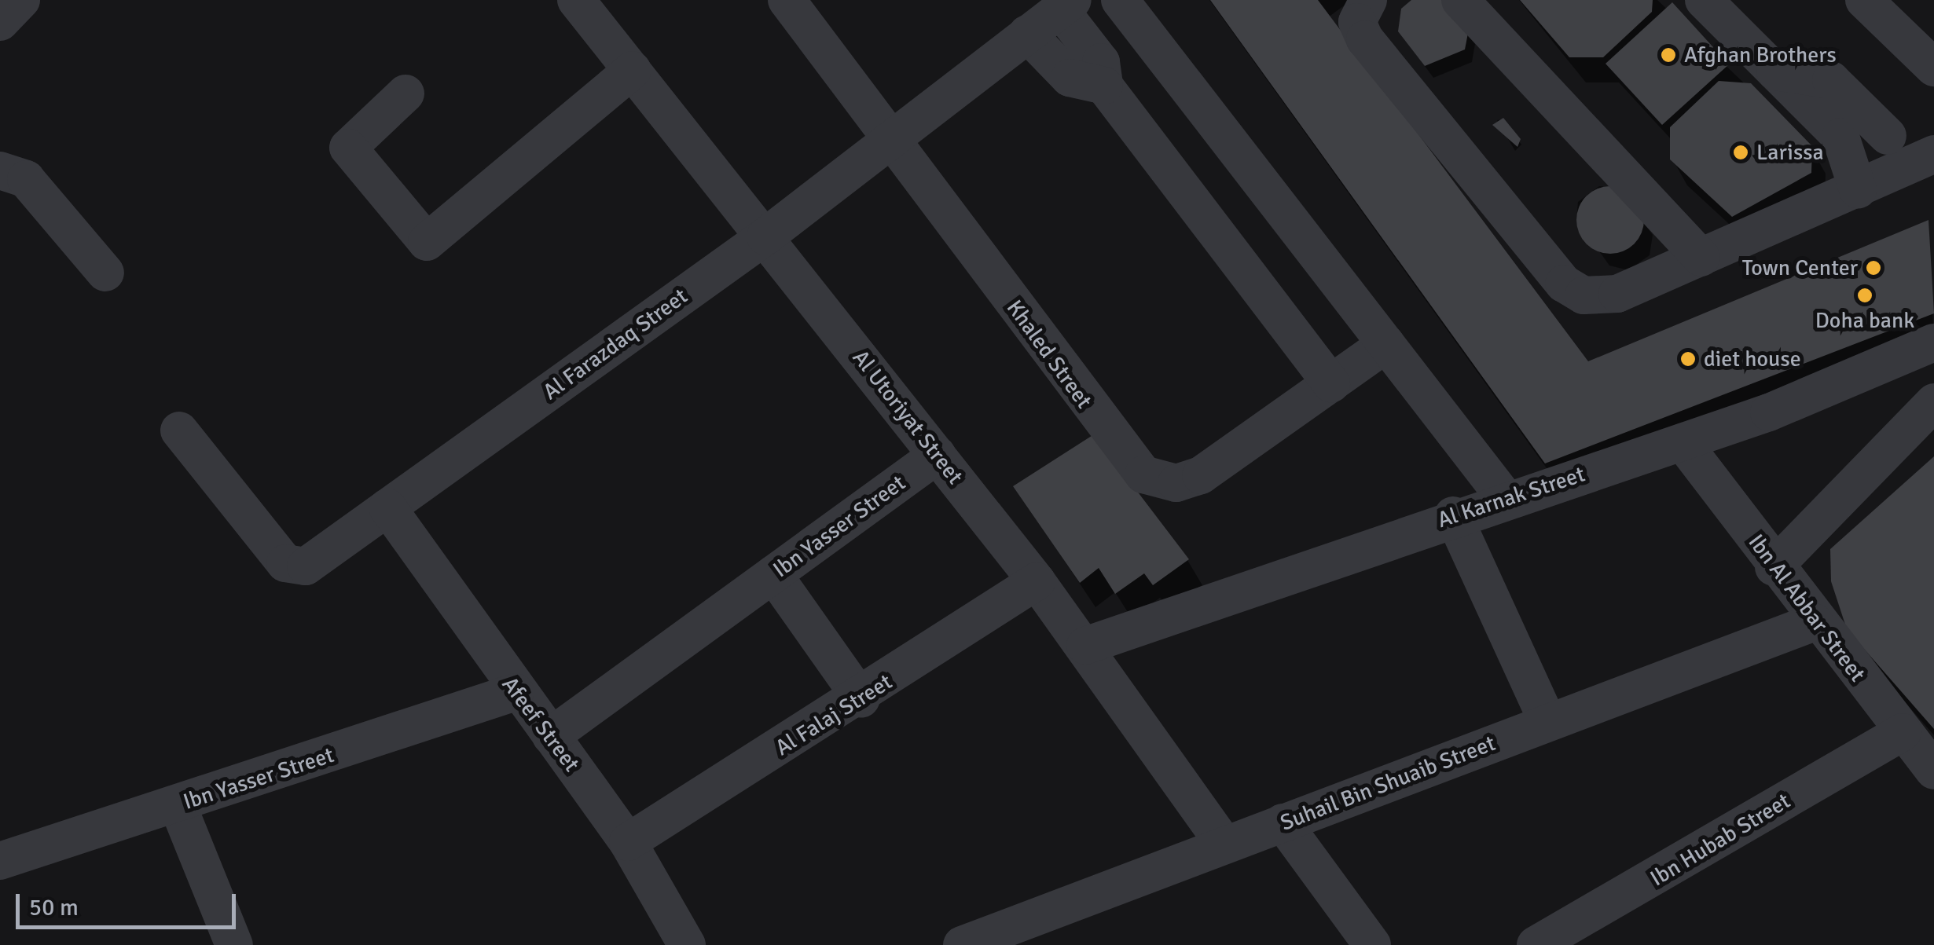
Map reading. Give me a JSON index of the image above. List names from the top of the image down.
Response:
{
  "streets": {
    "street": [
      "Al Farazdaq Street",
      "Khaled Street",
      "Al Utoriyat Street",
      "Al Karnak Street",
      "Ibn Yasser Street",
      "Ibn Al Abbar Street",
      "Al Falaj Street",
      "Afeef Street",
      "Suhail Bin Shuaib Street",
      "Ibn Hubab Street"
    ]
  },
  "crossings": [
    ["Al Farazdaq Street", "Khaled Street"],
    ["Al Farazdaq Street", "Al Utoriyat Street"],
    ["Al Farazdaq Street", "Afeef Street"],
    ["Al Utoriyat Street", "Al Karnak Street"],
    ["Al Utoriyat Street", "Ibn Yasser Street"],
    ["Al Utoriyat Street", "Al Falaj Street"],
    ["Al Utoriyat Street", "Suhail Bin Shuaib Street"],
    ["Al Karnak Street", "Ibn Al Abbar Street"],
    ["Ibn Yasser Street", "Afeef Street"],
    ["Ibn Al Abbar Street", "Suhail Bin Shuaib Street"],
    ["Ibn Al Abbar Street", "Ibn Hubab Street"],
    ["Al Falaj Street", "Afeef Street"]
  ],
  "places": [
    "Afghan Brothers",
    "Larissa",
    "Town Center",
    "Doha bank",
    "diet house"
  ],
  "scale_bar": "50 m"
}
